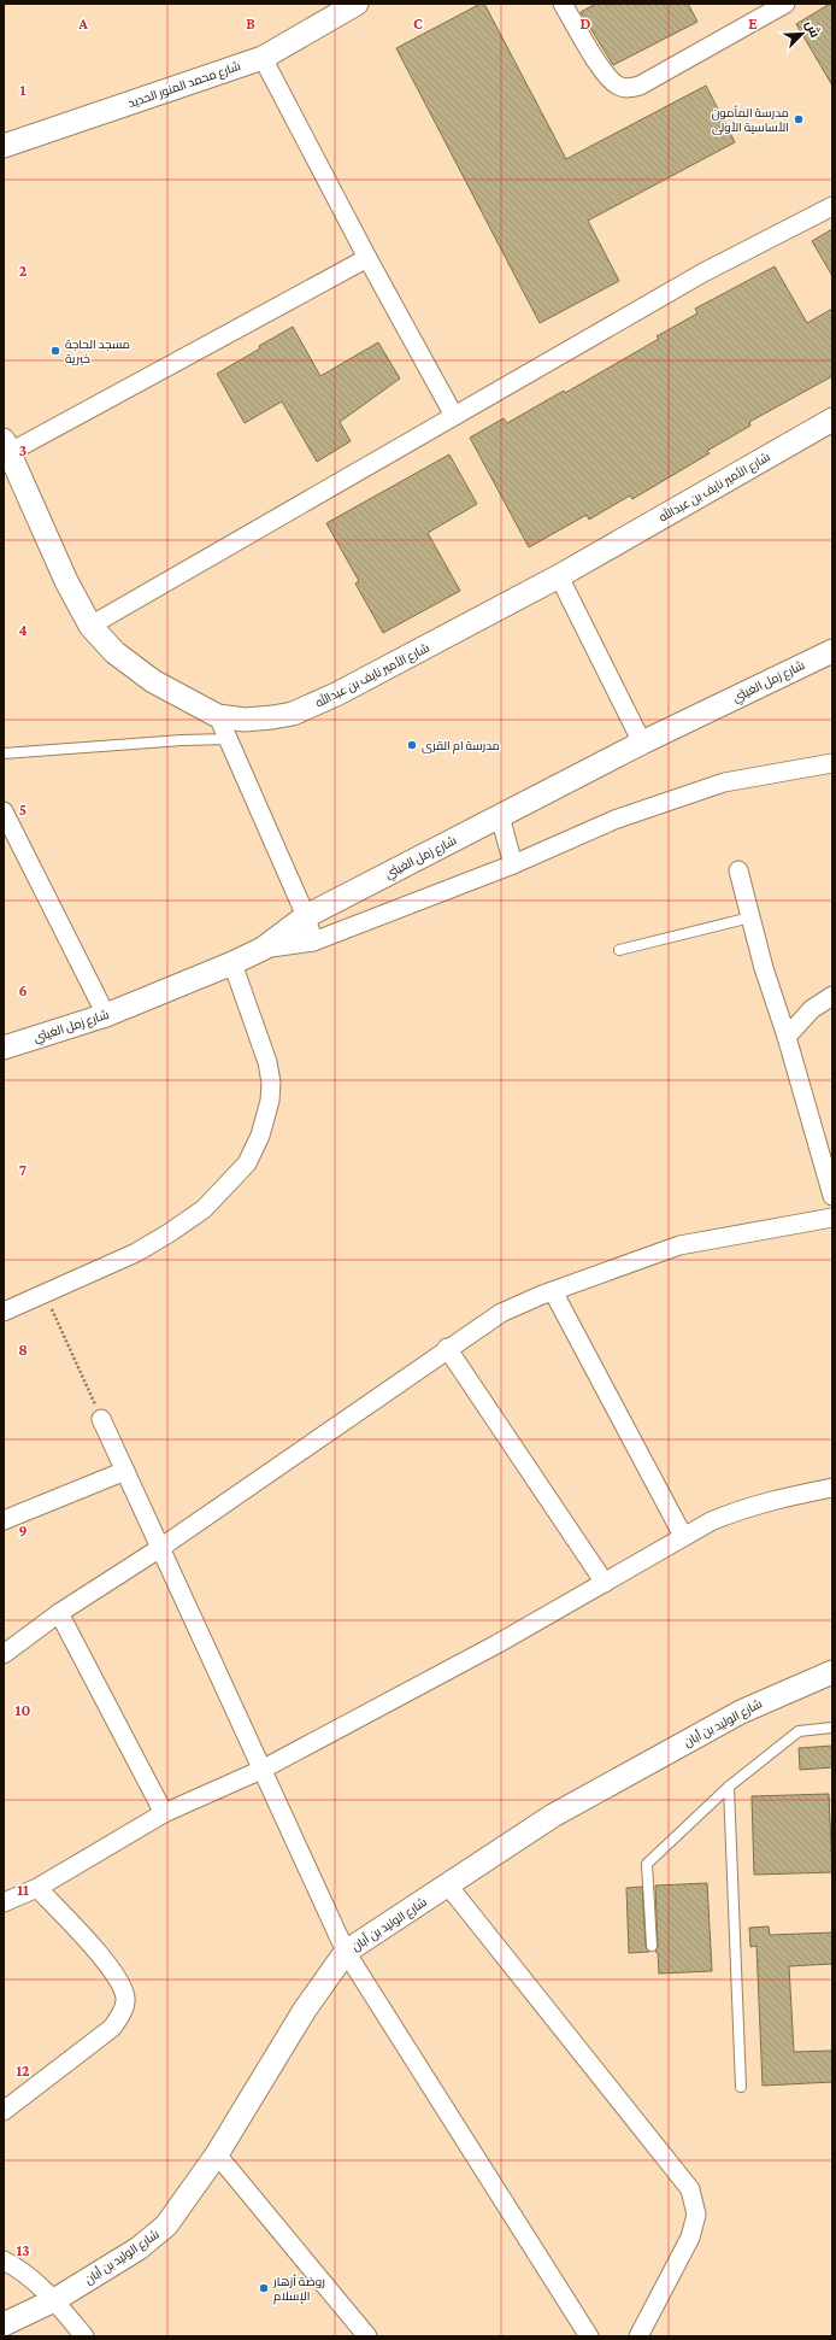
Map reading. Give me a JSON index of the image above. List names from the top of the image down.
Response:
{
  "streets": {
    "street": [
      "شارع محمد المنور الحديد",
      "شارع الأمير نايف بن عبدالله",
      "شارع زمل الغيثي",
      "شارع الوليد بن أبان"
    ]
  },
  "places": [
    "مدرسة المأمون الأساسية الأولى",
    "مسجد الحاجة خيرية",
    "مدرسة ام القرى",
    "روضة أزهار الإسلام"
  ],
  "north": "top right",
  "grid": {
    "columns": [
      "A",
      "B",
      "C",
      "D",
      "E"
    ],
    "rows": [
      "1",
      "2",
      "3",
      "4",
      "5",
      "6",
      "7",
      "8",
      "9",
      "10",
      "11",
      "12",
      "13"
    ]
  }
}
